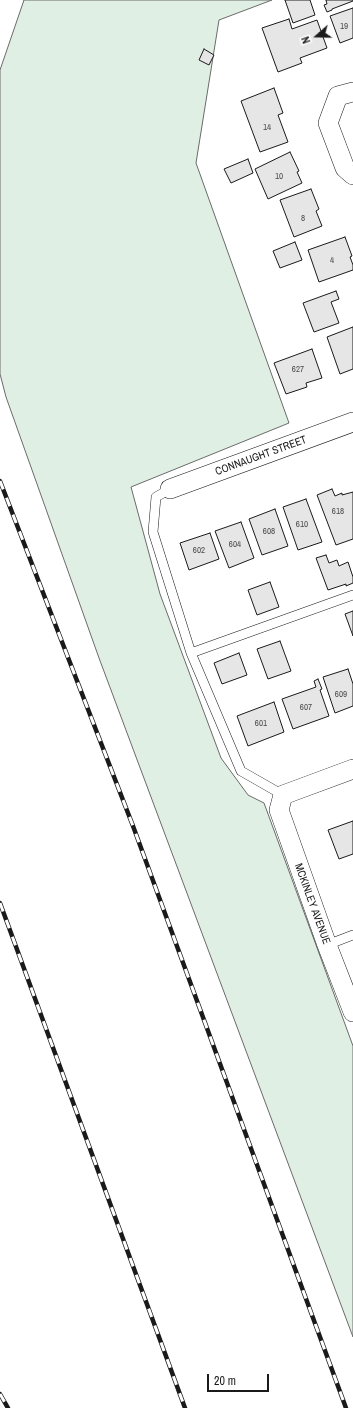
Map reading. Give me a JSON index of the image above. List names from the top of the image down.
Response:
{
  "streets": {
    "street": ["CONNAUGHT STREET", "MCKINLEY AVENUE"]
  },
  "house_numbers": [
    "19",
    "14",
    "10",
    "8",
    "4",
    "627",
    "618",
    "610",
    "608",
    "604",
    "602",
    "609",
    "607",
    "601"
  ],
  "scale_bar": "20 m",
  "north": "left"
}
